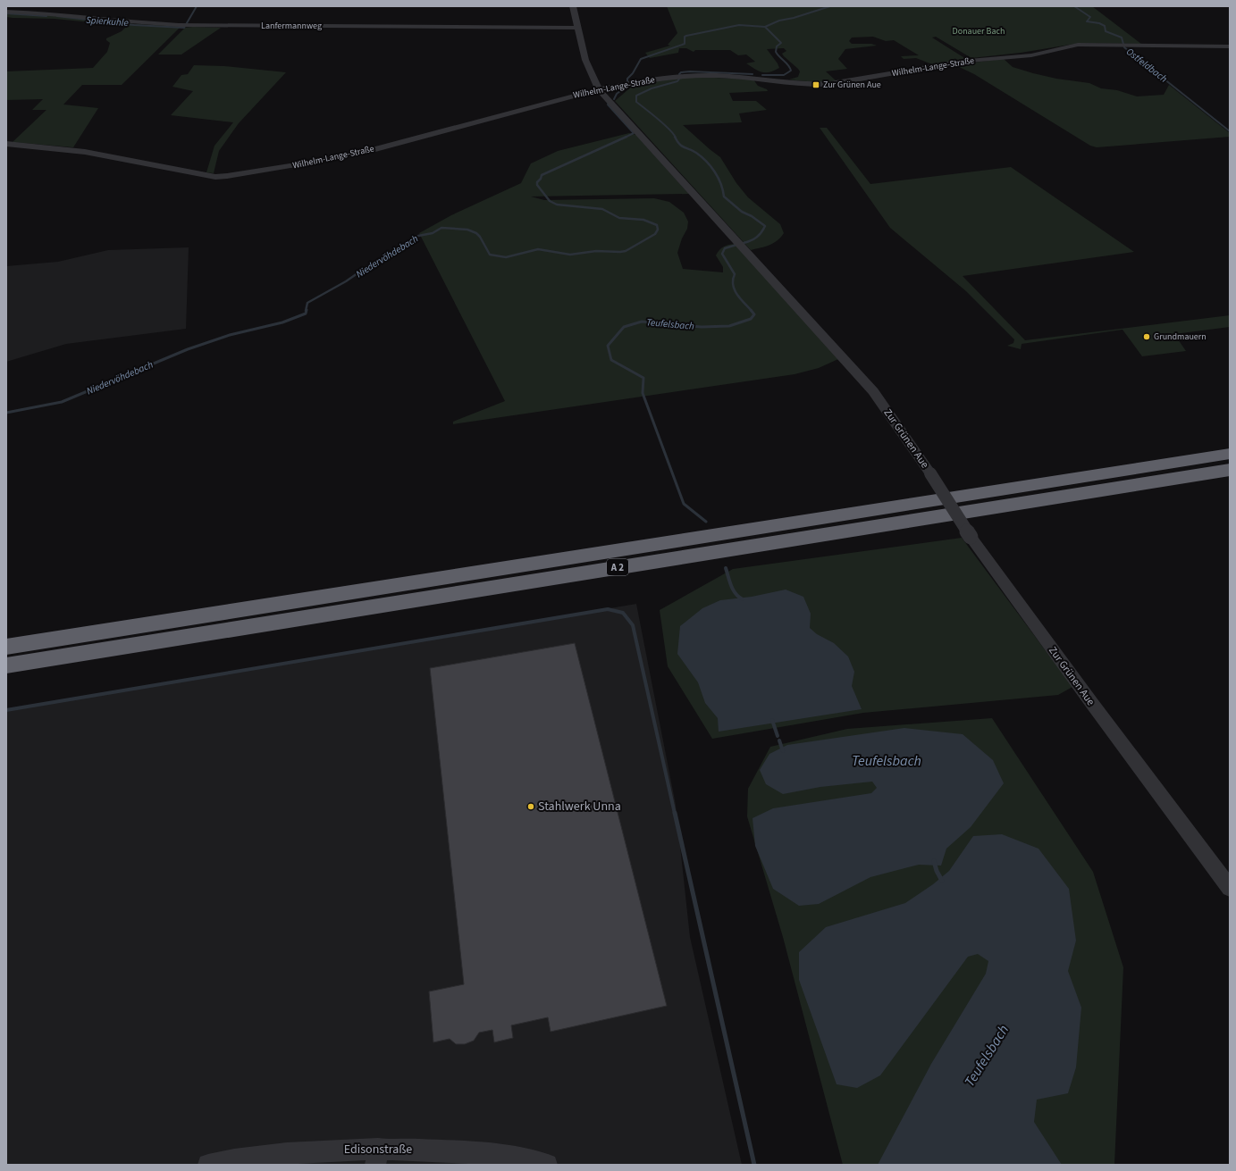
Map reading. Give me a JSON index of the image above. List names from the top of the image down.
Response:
{
  "streets": {
    "highway": ["A 2"],
    "street": [
      "Lanfermannweg",
      "Wilhelm-Lange-Straße",
      "Zur Grünen Aue",
      "Edisonstraße"
    ]
  },
  "crossings": [
    ["Lanfermannweg", "Zur Grünen Aue"],
    ["Wilhelm-Lange-Straße", "Zur Grünen Aue"]
  ],
  "water": [
    "Spierkuhle",
    "Ostfeldbach",
    "Niedervöhdebach",
    "Teufelsbach"
  ],
  "parks": ["Donauer Bach"],
  "places": {
    "transit": ["Zur Grünen Aue"],
    "other": ["Grundmauern", "Stahlwerk Unna"]
  }
}
